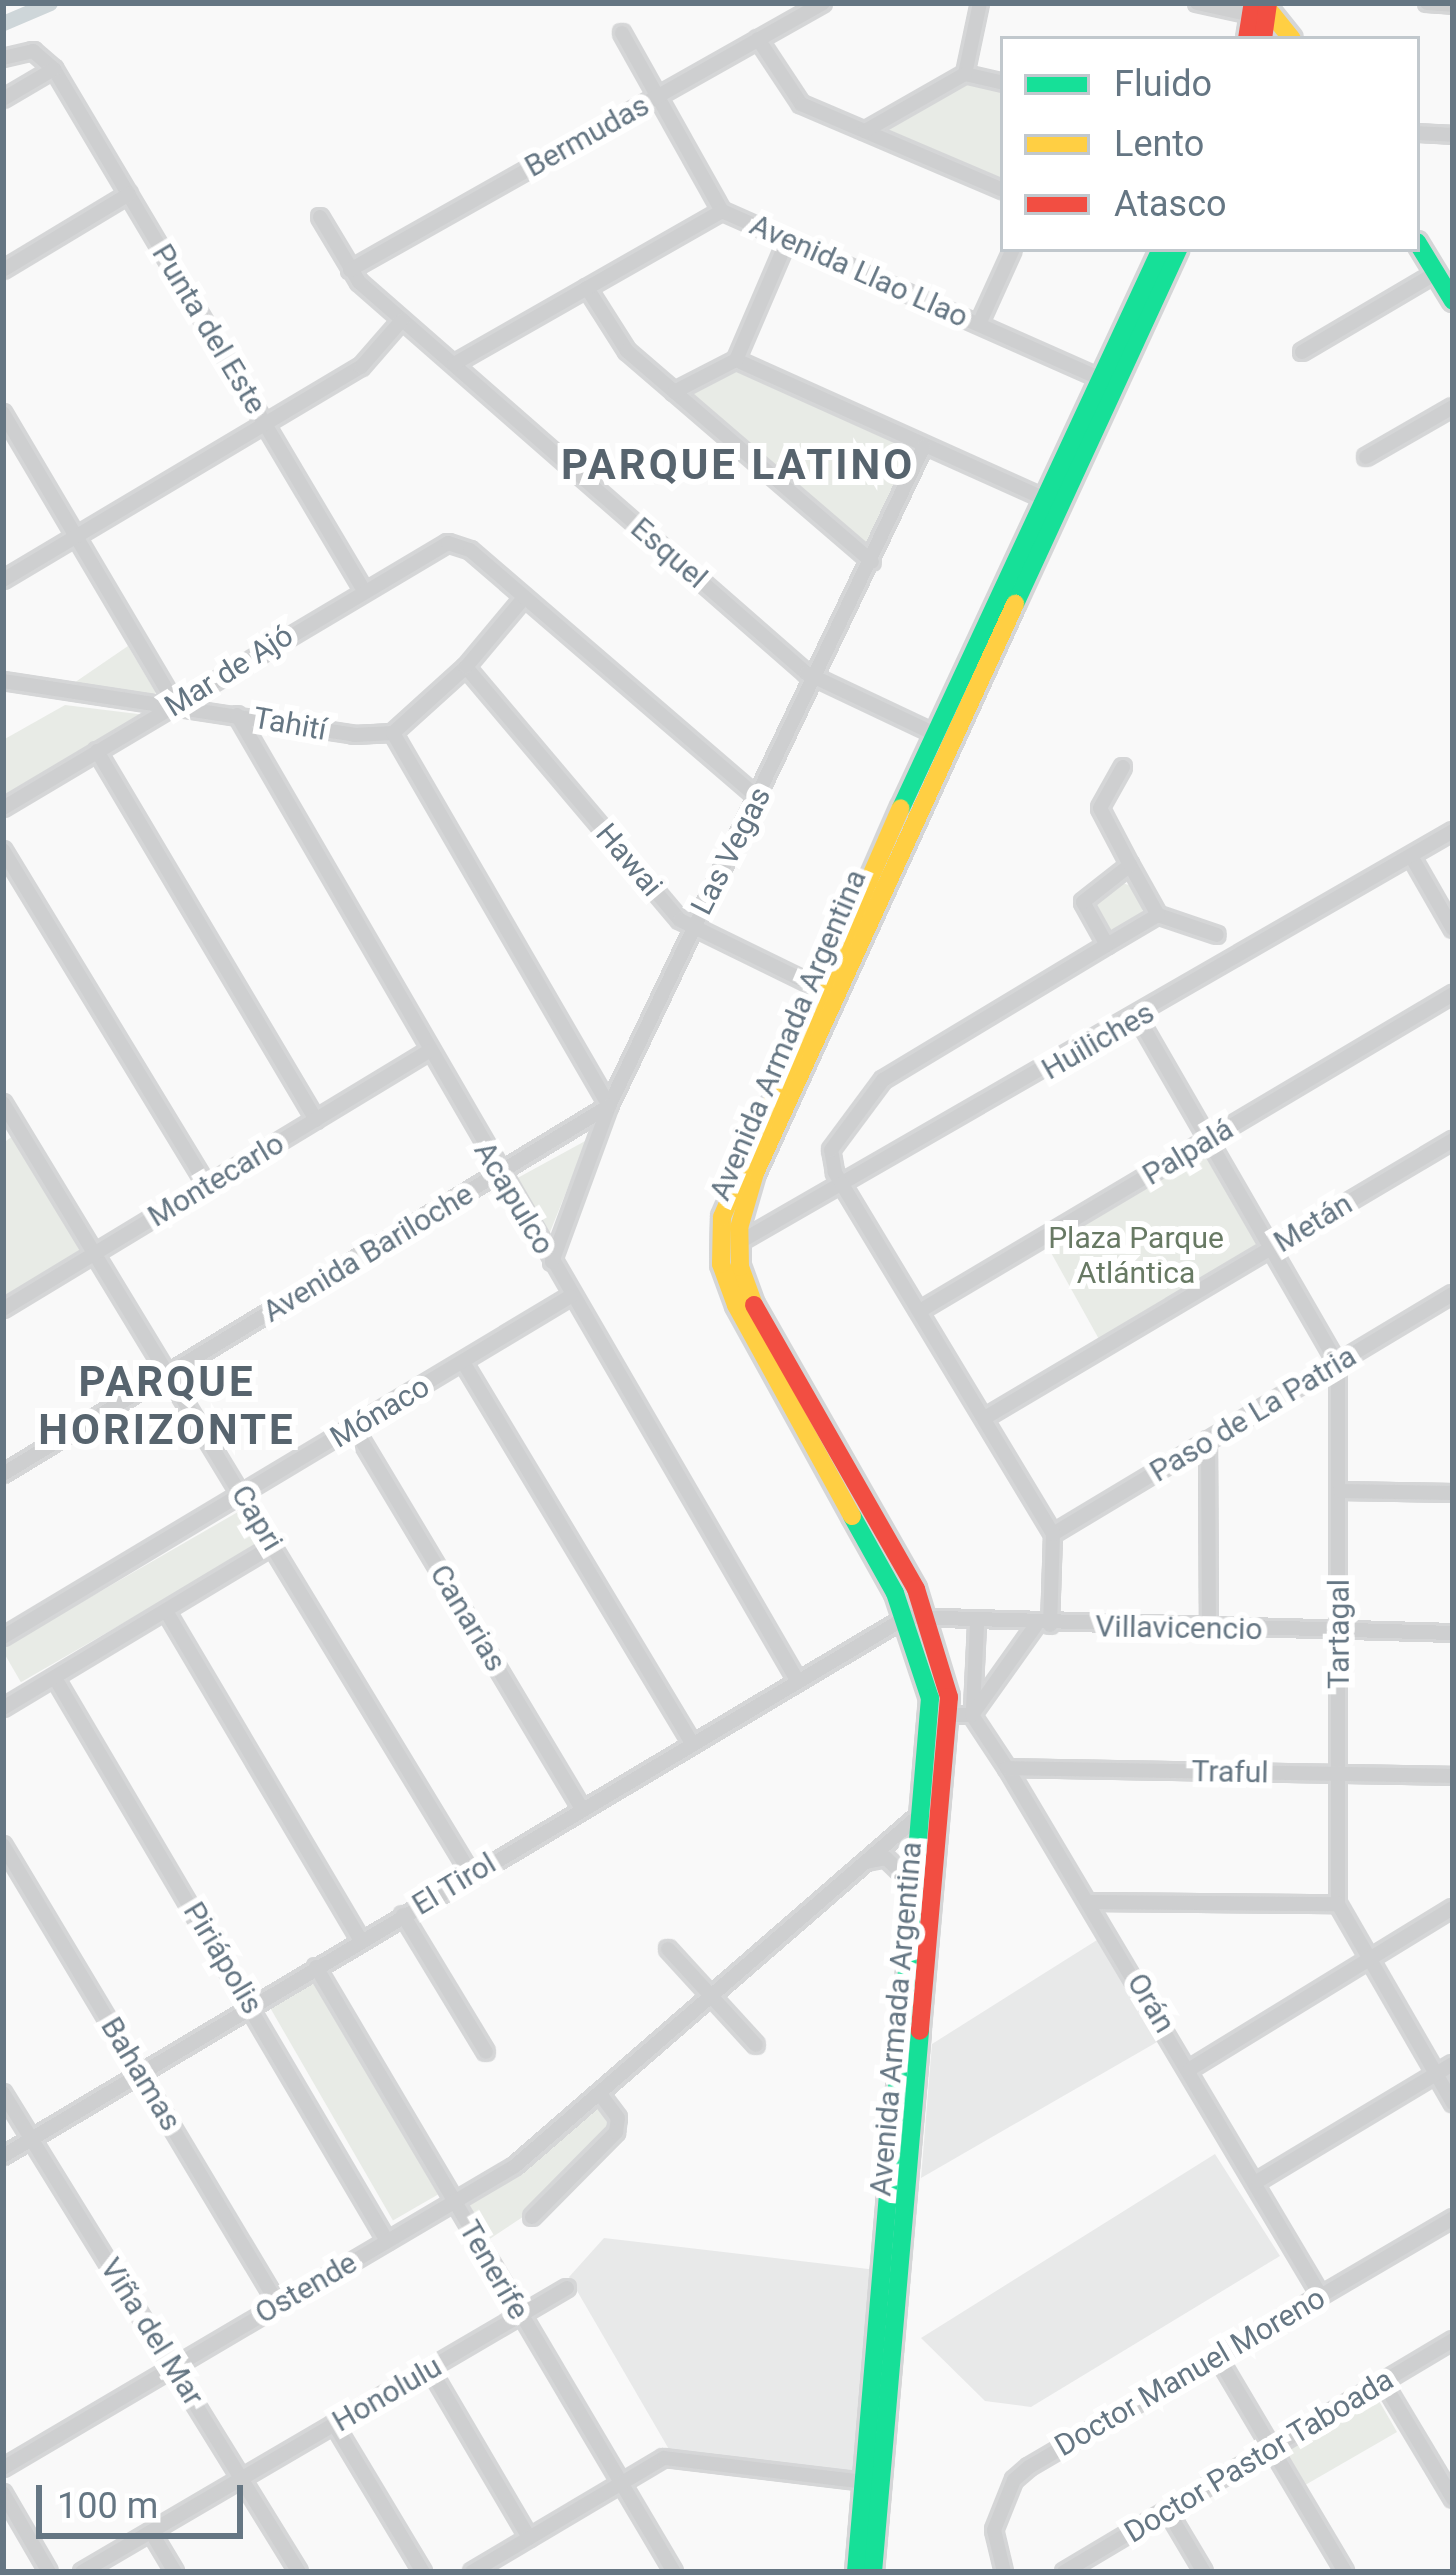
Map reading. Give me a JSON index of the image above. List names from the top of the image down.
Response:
{
  "streets": {
    "main road": ["Avenida Armada Argentina"],
    "street": [
      "Bermudas",
      "Avenida Llao Llao",
      "Punta del Este",
      "Esquel",
      "Mar de Ajó",
      "Tahití",
      "Las Vegas",
      "Hawai",
      "Huiliches",
      "Palpalá",
      "Montecarlo",
      "Acapulco",
      "Metán",
      "Avenida Bariloche",
      "Mónaco",
      "Paso de La Patria",
      "Capri",
      "Canarias",
      "Villavicencio",
      "Tartagal",
      "Traful",
      "El Tirol",
      "Piriápolis",
      "Orán",
      "Bahamas",
      "Tenerife",
      "Ostende",
      "Viña del Mar",
      "Doctor Manuel Moreno",
      "Honolulu",
      "Doctor Pastor Taboada"
    ]
  },
  "crossings": [
    ["Bermudas", "Avenida Llao Llao"],
    ["Bermudas", "Esquel"],
    ["Avenida Llao Llao", "Avenida Armada Argentina"],
    ["Punta del Este", "Mar de Ajó"],
    ["Esquel", "Las Vegas"],
    ["Esquel", "Avenida Armada Argentina"],
    ["Mar de Ajó", "Tahití"],
    ["Tahití", "Acapulco"],
    ["Las Vegas", "Hawai"],
    ["Las Vegas", "Acapulco"],
    ["Las Vegas", "Avenida Bariloche"],
    ["Hawai", "Avenida Armada Argentina"],
    ["Avenida Armada Argentina", "Huiliches"],
    ["Avenida Armada Argentina", "Villavicencio"],
    ["Avenida Armada Argentina", "El Tirol"],
    ["Avenida Armada Argentina", "Ostende"],
    ["Montecarlo", "Acapulco"],
    ["Montecarlo", "Capri"],
    ["Acapulco", "Avenida Bariloche"],
    ["Acapulco", "Mónaco"],
    ["Acapulco", "El Tirol"],
    ["Avenida Bariloche", "Capri"],
    ["Mónaco", "Capri"],
    ["Mónaco", "Canarias"],
    ["Paso de La Patria", "Tartagal"],
    ["Capri", "El Tirol"],
    ["Canarias", "El Tirol"],
    ["Villavicencio", "Tartagal"],
    ["Villavicencio", "El Tirol"],
    ["Tartagal", "Traful"],
    ["Traful", "Orán"],
    ["El Tirol", "Piriápolis"],
    ["El Tirol", "Bahamas"],
    ["El Tirol", "Tenerife"],
    ["El Tirol", "Viña del Mar"],
    ["Piriápolis", "Ostende"],
    ["Orán", "Doctor Manuel Moreno"],
    ["Bahamas", "Ostende"],
    ["Tenerife", "Ostende"],
    ["Tenerife", "Honolulu"],
    ["Ostende", "Viña del Mar"],
    ["Viña del Mar", "Honolulu"]
  ],
  "districts": ["PARQUE LATINO", "PARQUE HORIZONTE"],
  "parks": ["Plaza Parque Atlántica"],
  "legend": ["Fluido", "Lento", "Atasco"],
  "scale_bar": "100 m"
}
